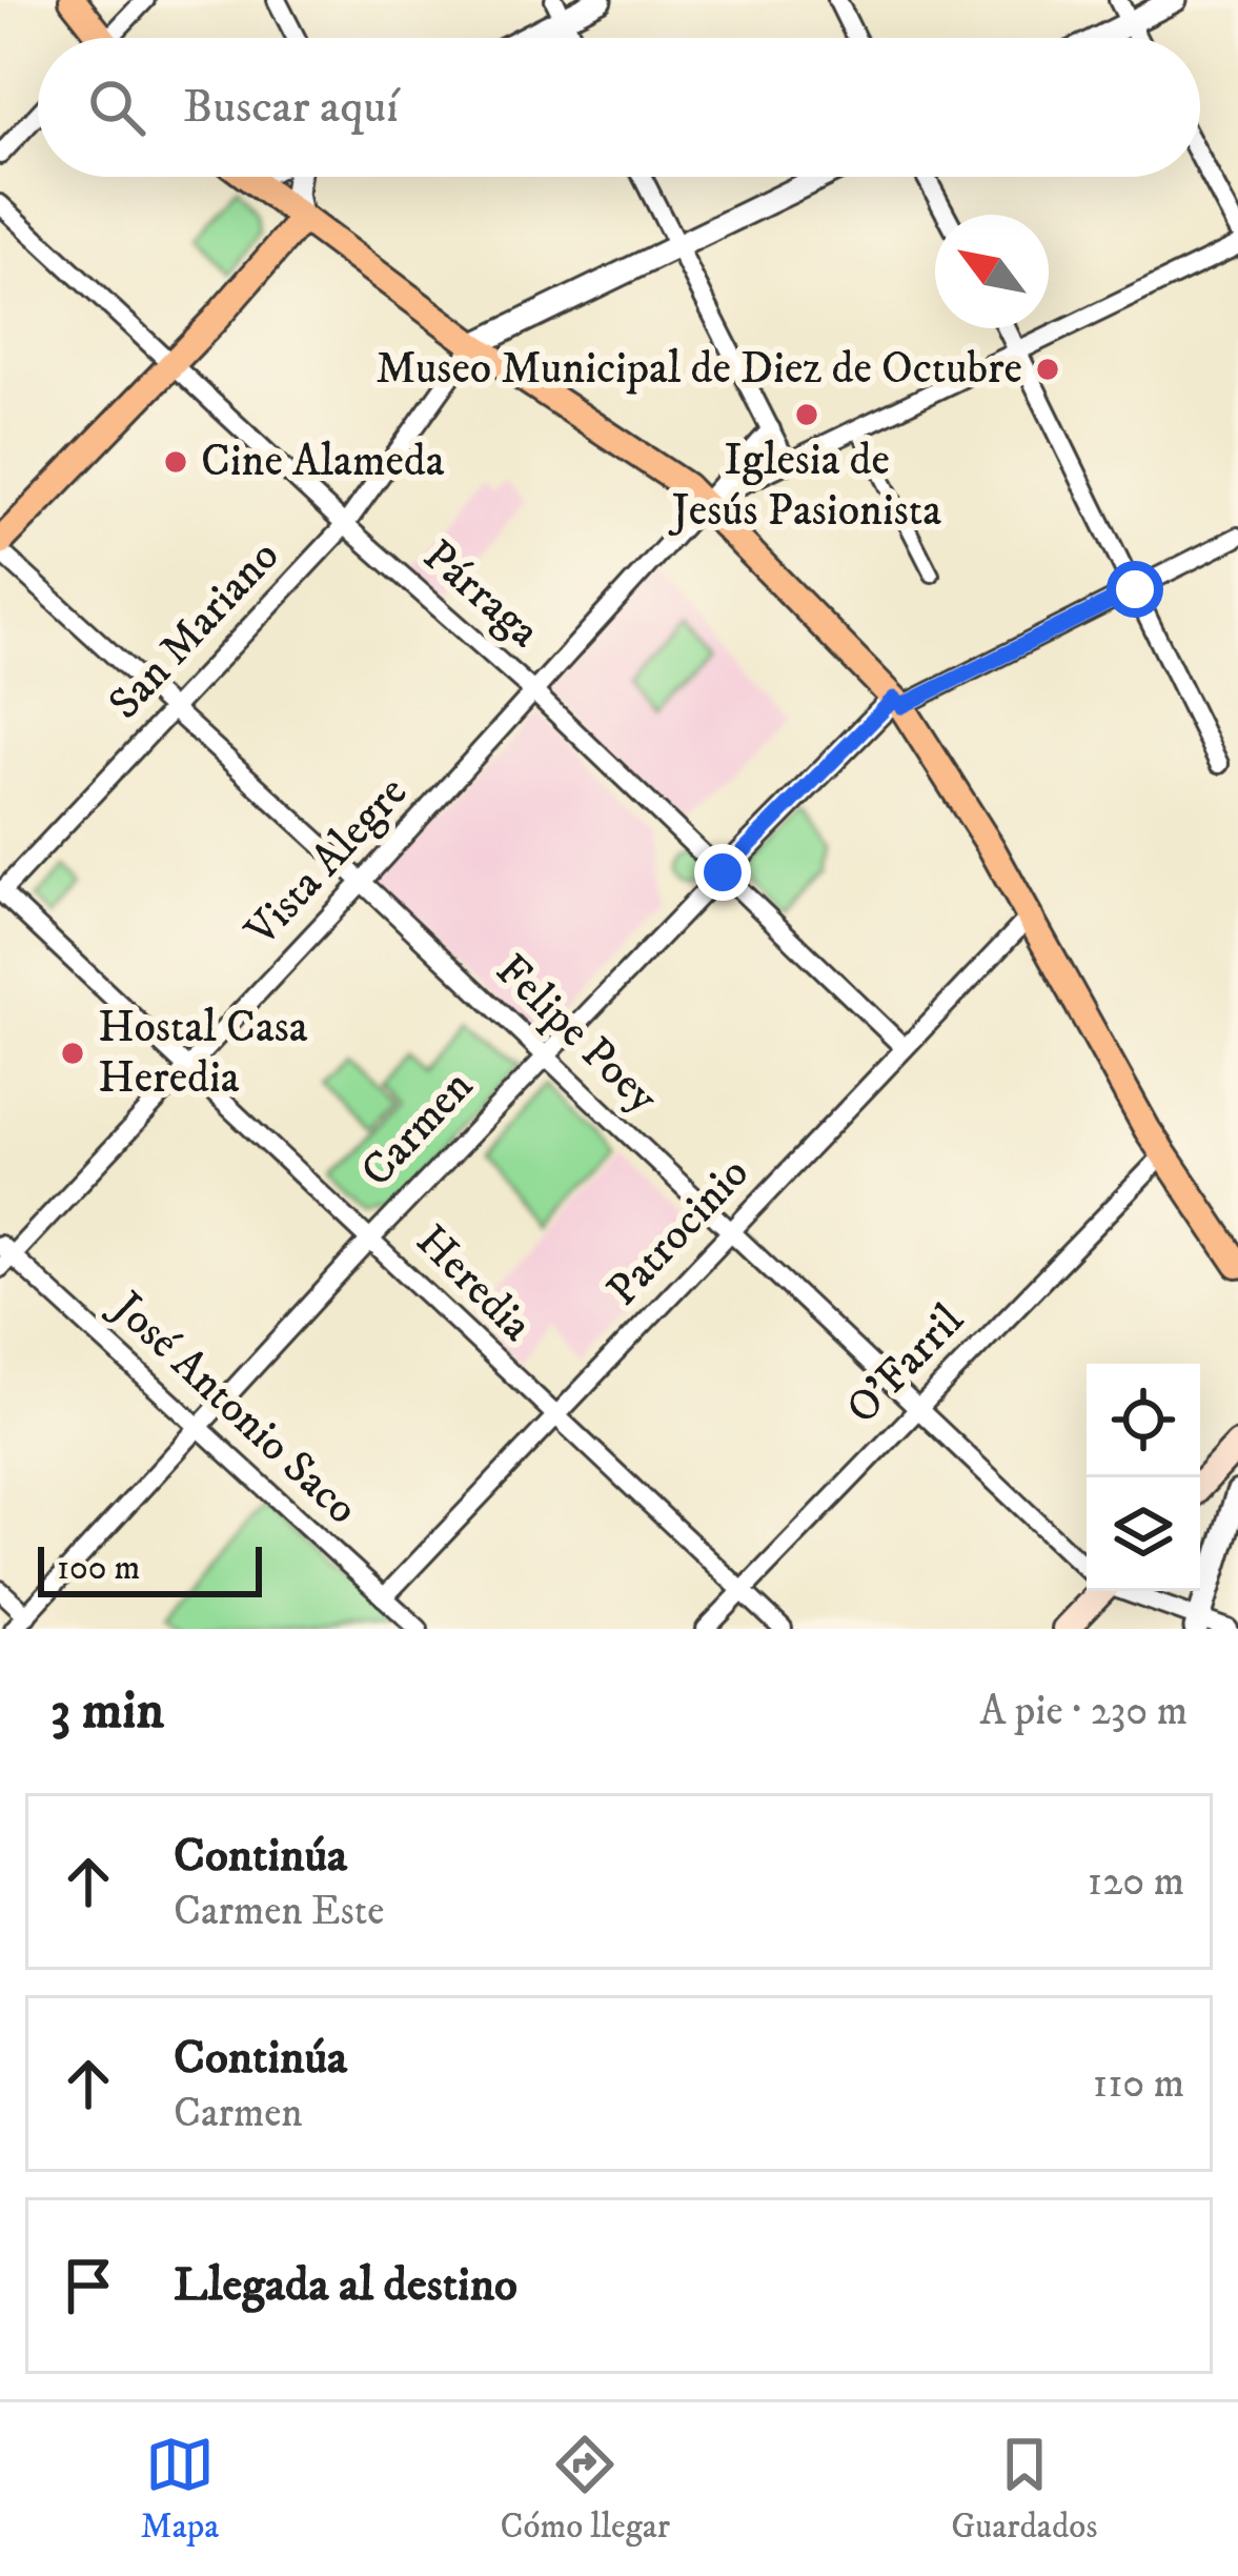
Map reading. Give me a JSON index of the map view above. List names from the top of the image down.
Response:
{
  "streets": {
    "street": [
      "Párraga",
      "San Mariano",
      "Vista Alegre",
      "Felipe Poey",
      "Carmen",
      "Patrocinio",
      "Heredia",
      "O'Farril",
      "José Antonio Saco"
    ]
  },
  "crossings": [
    ["Párraga", "San Mariano"],
    ["Párraga", "Vista Alegre"],
    ["Párraga", "Carmen"],
    ["Párraga", "Patrocinio"],
    ["San Mariano", "Felipe Poey"],
    ["San Mariano", "Heredia"],
    ["Vista Alegre", "Felipe Poey"],
    ["Vista Alegre", "Heredia"],
    ["Vista Alegre", "José Antonio Saco"],
    ["Felipe Poey", "Carmen"],
    ["Felipe Poey", "Patrocinio"],
    ["Felipe Poey", "O'Farril"],
    ["Carmen", "Heredia"],
    ["Carmen", "José Antonio Saco"],
    ["Patrocinio", "Heredia"],
    ["Patrocinio", "José Antonio Saco"],
    ["Heredia", "O'Farril"]
  ],
  "places": [
    "Museo Municipal de Diez de Octubre",
    "Iglesia de Jesús Pasionista",
    "Cine Alameda",
    "Hostal Casa Heredia"
  ],
  "scale_bar": "100 m",
  "north": "top left",
  "page": {
    "search": "Buscar aquí",
    "scale": "100 m",
    "heading": ["3 min", "A pie · 230 m"],
    "list": [
      ["Continúa", "Carmen Este", "120 m"],
      ["Continúa", "Carmen", "110 m"],
      "Llegada al destino"
    ],
    "nav": ["Mapa", "Cómo llegar", "Guardados"]
  }
}
